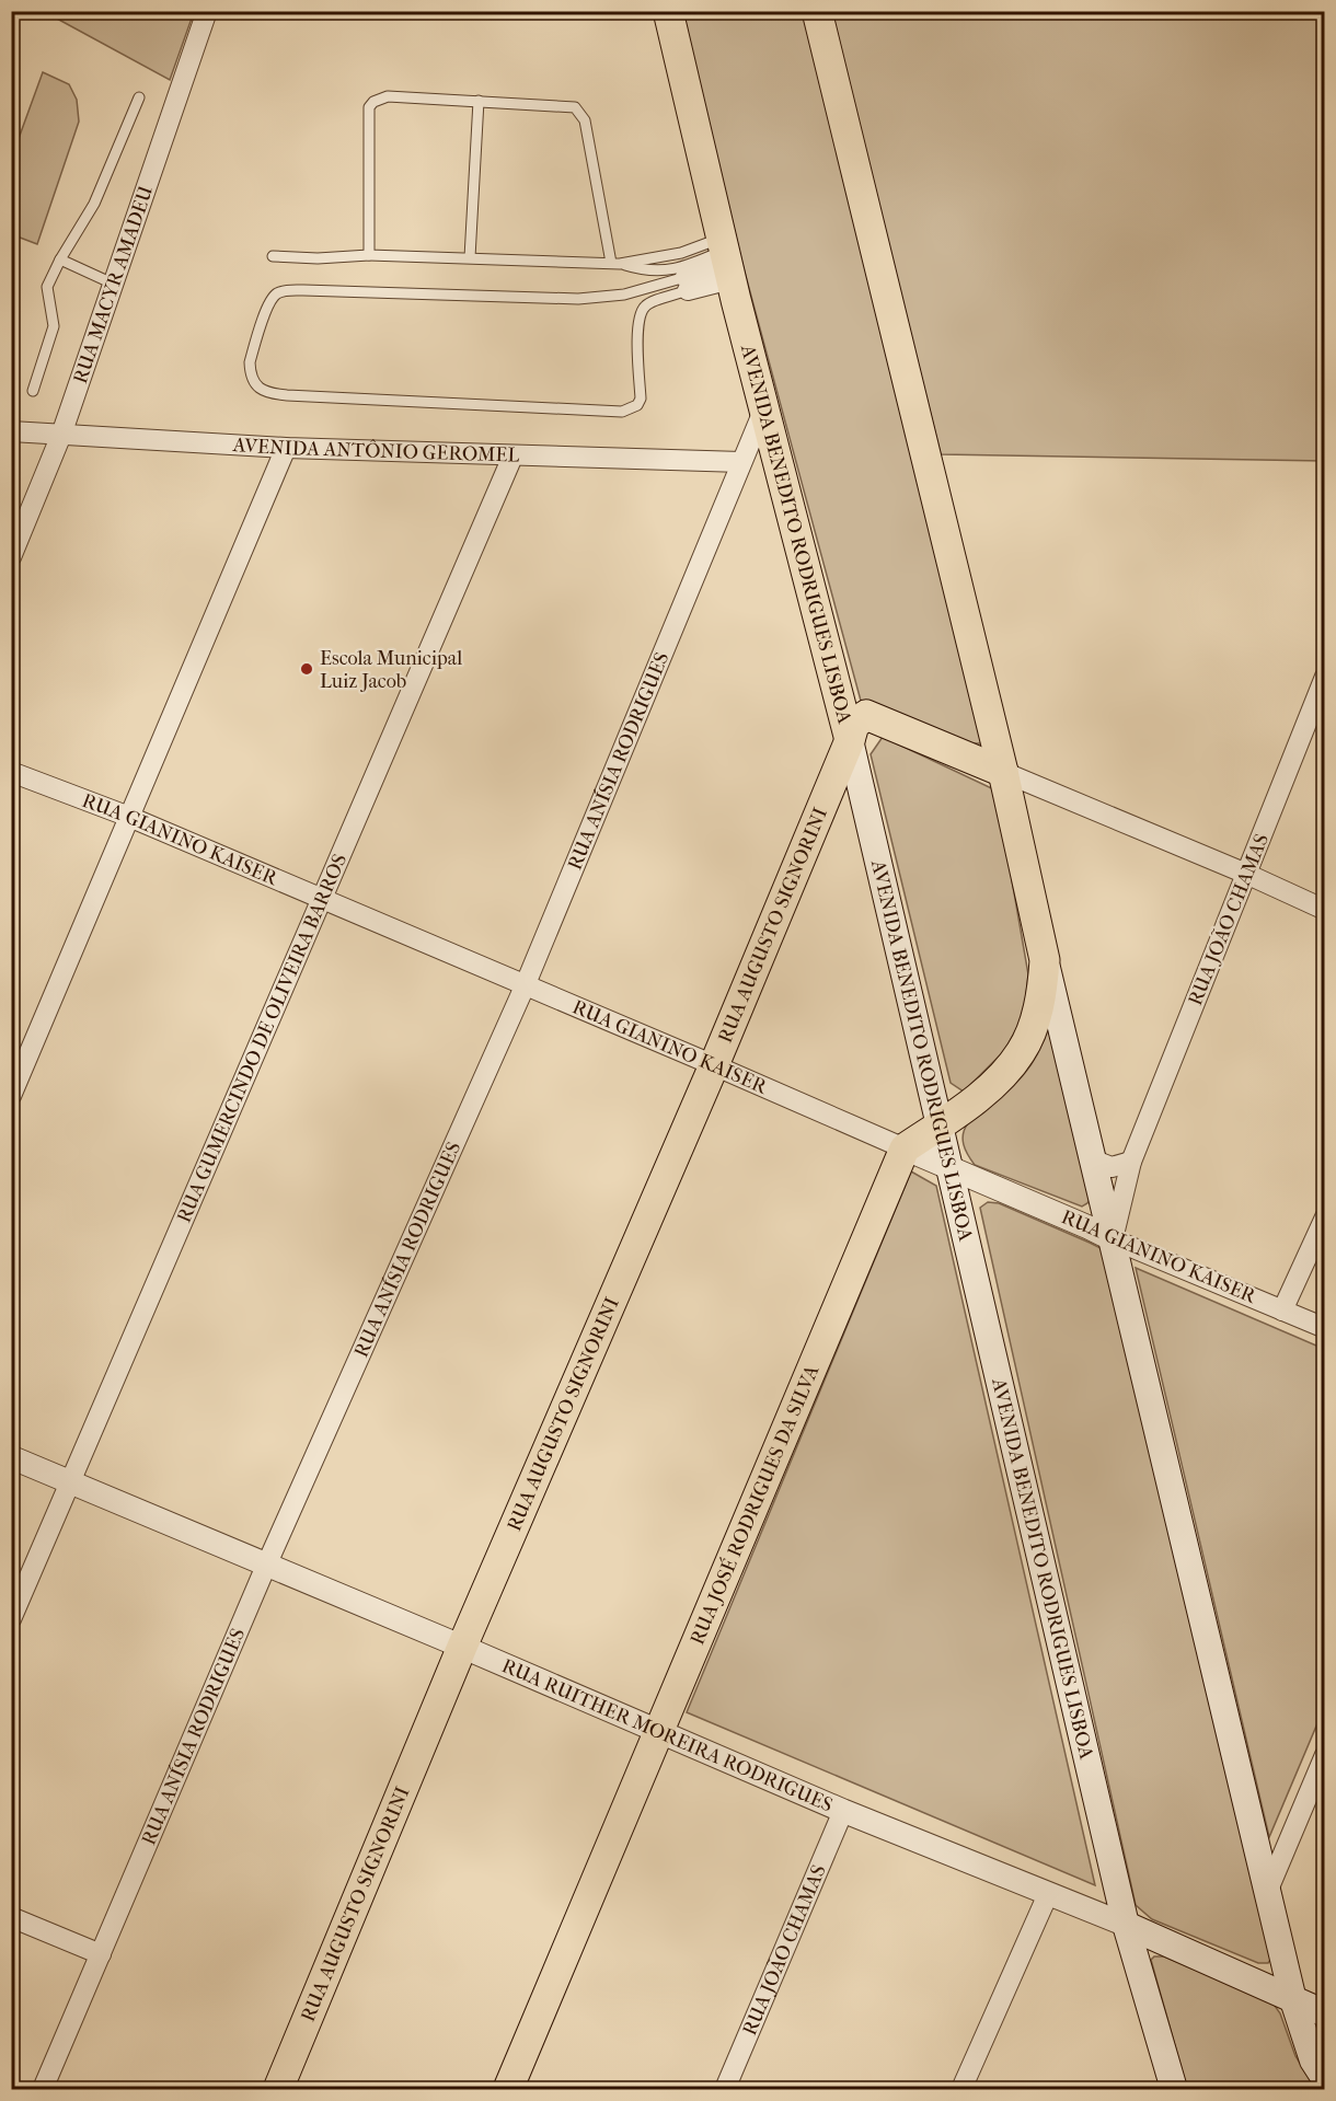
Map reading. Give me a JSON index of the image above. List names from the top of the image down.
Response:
{
  "streets": {
    "main road": [
      "AVENIDA BENEDITO RODRIGUES LISBOA",
      "RUA AUGUSTO SIGNORINI",
      "RUA JOSÉ RODRIGUES DA SILVA",
      "RUA RUITHER MOREIRA RODRIGUES"
    ],
    "street": [
      "RUA MACYR AMADEU",
      "AVENIDA ANTÔNIO GEROMEL",
      "RUA ANÍSIA RODRIGUES",
      "RUA GIANINO KAISER",
      "RUA JOÃO CHAMAS",
      "RUA GUMERCINDO DE OLIVEIRA BARROS"
    ]
  },
  "crossings": [
    ["RUA MACYR AMADEU", "AVENIDA ANTÔNIO GEROMEL"],
    ["AVENIDA ANTÔNIO GEROMEL", "RUA ANÍSIA RODRIGUES"],
    ["AVENIDA ANTÔNIO GEROMEL", "RUA GUMERCINDO DE OLIVEIRA BARROS"],
    ["AVENIDA BENEDITO RODRIGUES LISBOA", "RUA ANÍSIA RODRIGUES"],
    ["AVENIDA BENEDITO RODRIGUES LISBOA", "RUA GIANINO KAISER"],
    ["AVENIDA BENEDITO RODRIGUES LISBOA", "RUA AUGUSTO SIGNORINI"],
    ["AVENIDA BENEDITO RODRIGUES LISBOA", "RUA RUITHER MOREIRA RODRIGUES"],
    ["RUA ANÍSIA RODRIGUES", "RUA GIANINO KAISER"],
    ["RUA ANÍSIA RODRIGUES", "RUA RUITHER MOREIRA RODRIGUES"],
    ["RUA GIANINO KAISER", "RUA JOÃO CHAMAS"],
    ["RUA GIANINO KAISER", "RUA AUGUSTO SIGNORINI"],
    ["RUA GIANINO KAISER", "RUA GUMERCINDO DE OLIVEIRA BARROS"],
    ["RUA GIANINO KAISER", "RUA JOSÉ RODRIGUES DA SILVA"],
    ["RUA JOÃO CHAMAS", "RUA RUITHER MOREIRA RODRIGUES"],
    ["RUA AUGUSTO SIGNORINI", "RUA RUITHER MOREIRA RODRIGUES"],
    ["RUA GUMERCINDO DE OLIVEIRA BARROS", "RUA RUITHER MOREIRA RODRIGUES"],
    ["RUA JOSÉ RODRIGUES DA SILVA", "RUA RUITHER MOREIRA RODRIGUES"]
  ],
  "places": ["Escola Municipal Luiz Jacob"]
}
